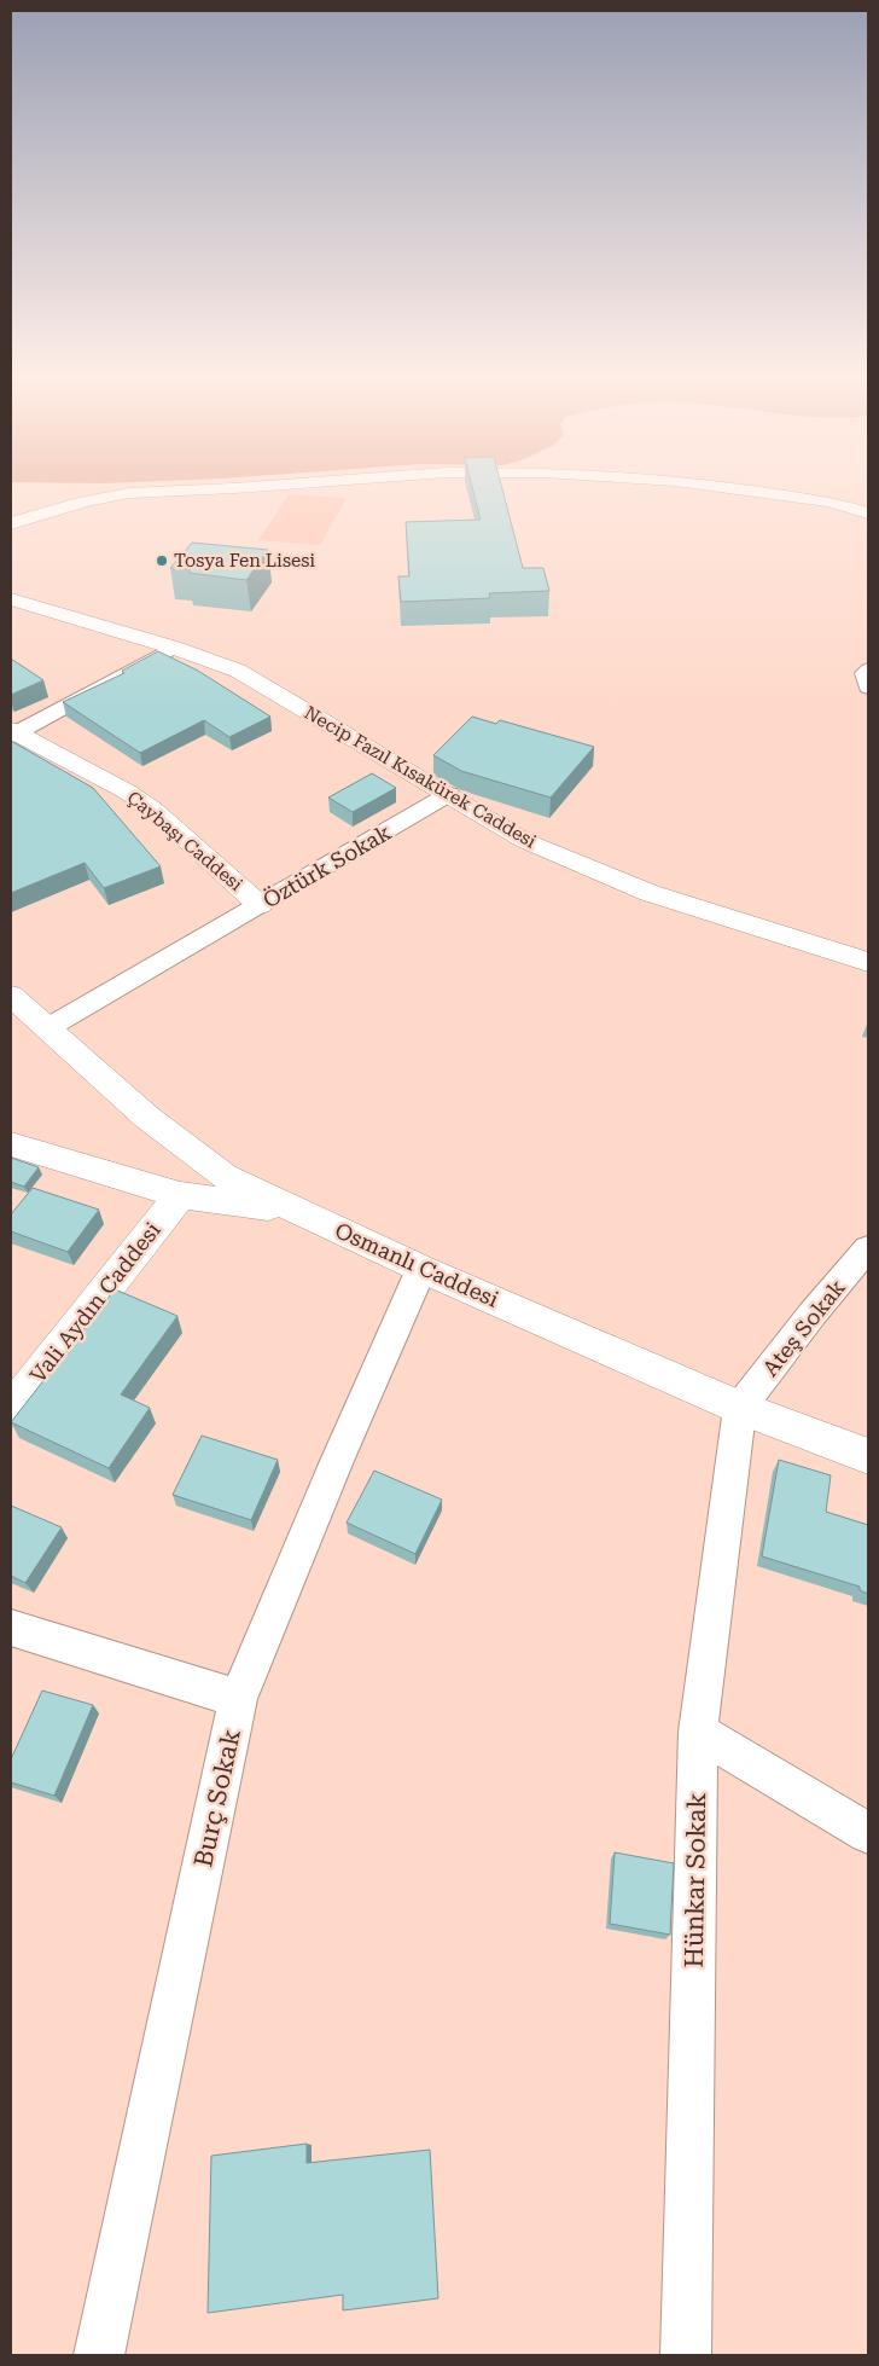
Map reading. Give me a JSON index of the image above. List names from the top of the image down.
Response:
{
  "streets": {
    "street": [
      "Necip Fazıl Kısakürek Caddesi",
      "Çaybaşı Caddesi",
      "Öztürk Sokak",
      "Osmanlı Caddesi",
      "Vali Aydın Caddesi",
      "Ateş Sokak",
      "Burç Sokak",
      "Hünkar Sokak"
    ]
  },
  "crossings": [
    ["Necip Fazıl Kısakürek Caddesi", "Öztürk Sokak"],
    ["Çaybaşı Caddesi", "Öztürk Sokak"],
    ["Öztürk Sokak", "Osmanlı Caddesi"],
    ["Osmanlı Caddesi", "Ateş Sokak"],
    ["Osmanlı Caddesi", "Burç Sokak"],
    ["Osmanlı Caddesi", "Hünkar Sokak"],
    ["Ateş Sokak", "Hünkar Sokak"]
  ],
  "places": ["Tosya Fen Lisesi"]
}
